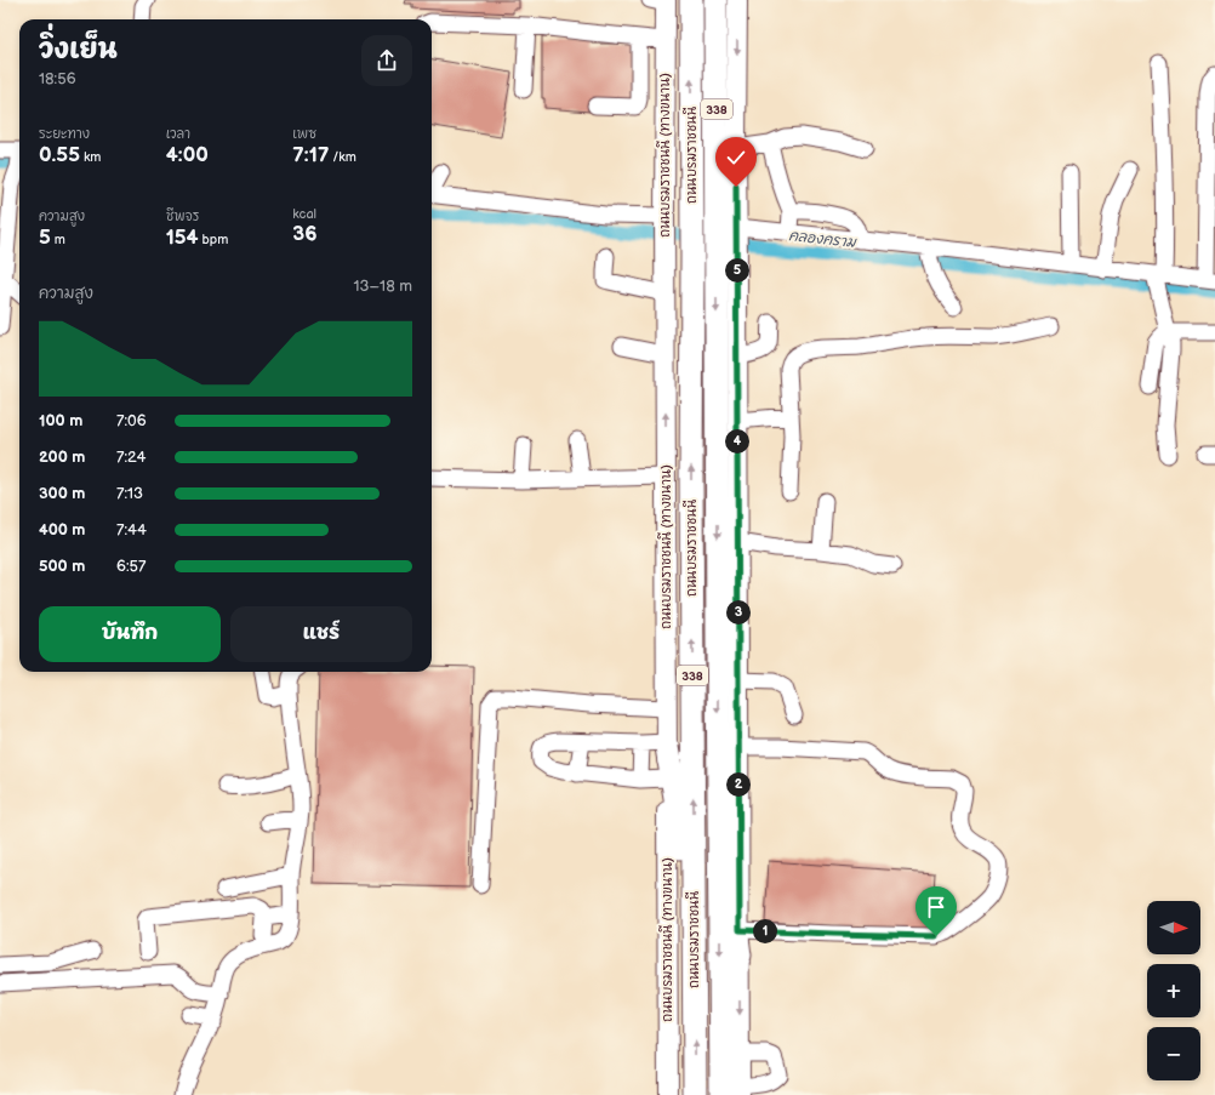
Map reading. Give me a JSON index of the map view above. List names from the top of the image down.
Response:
{
  "streets": {
    "highway": ["338", "ถนนบรมราชชนนี"],
    "main road": ["ถนนบรมราชชนนี (ทางขนาน)"]
  },
  "crossings": [
    ["338", "ถนนบรมราชชนนี"]
  ],
  "water": ["คลองคราม"],
  "north": "right",
  "page": {
    "heading": ["วิ่งเย็น", "18:56"],
    "stats": [
      ["ระยะทาง", "0.55 km"],
      ["เวลา", "4:00"],
      ["เพซ", "7:17 /km"],
      ["ความสูง", "5 m"],
      ["ชีพจร", "154 bpm"],
      ["kcal", "36"]
    ],
    "pins": [
      "5",
      "4",
      "3",
      "2",
      "1"
    ],
    "chart": ["ความสูง", "13–18 m"],
    "list": [
      {
        "name": "100 m",
        "note": "7:06"
      },
      {
        "name": "200 m",
        "note": "7:24"
      },
      {
        "name": "300 m",
        "note": "7:13"
      },
      {
        "name": "400 m",
        "note": "7:44"
      },
      {
        "name": "500 m",
        "note": "6:57"
      }
    ],
    "buttons": ["บันทึก", "แชร์"],
    "map_buttons": ["+", "−"]
  }
}
